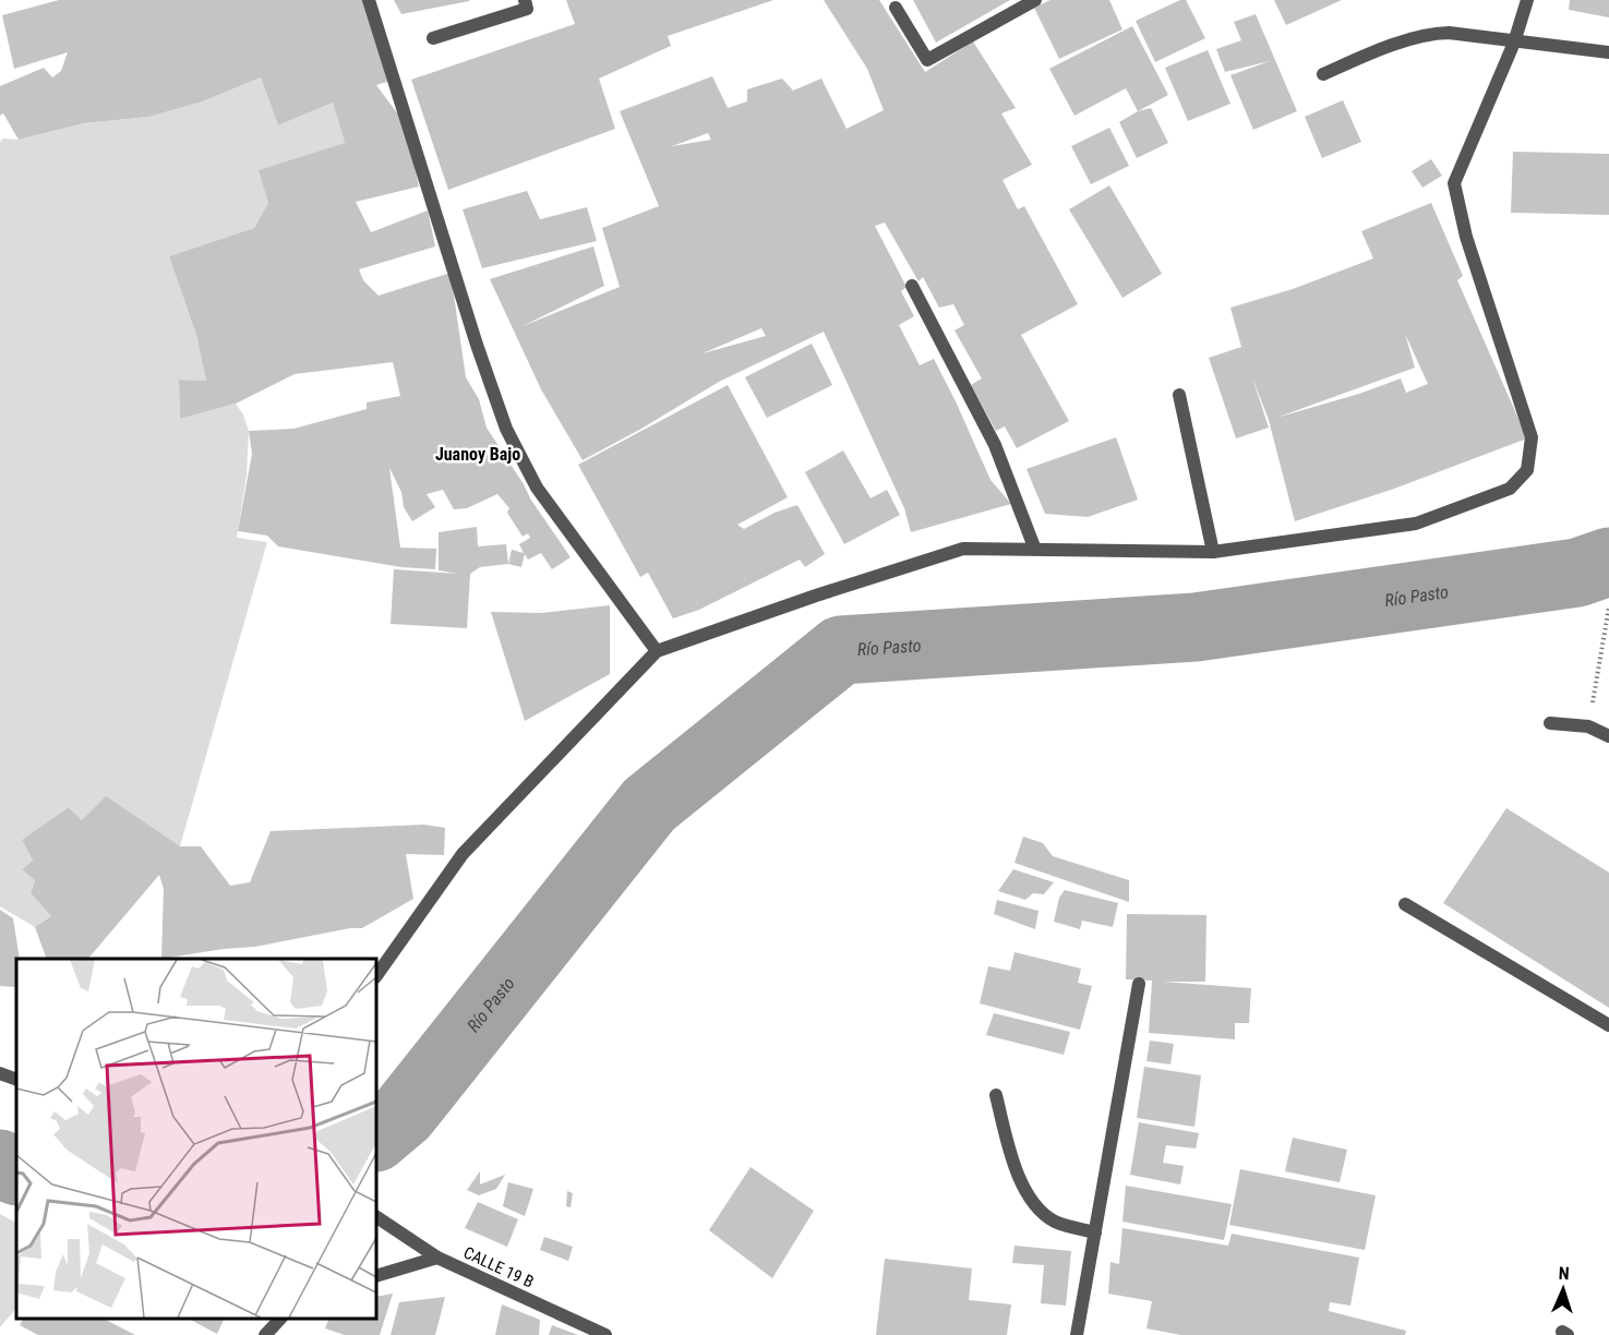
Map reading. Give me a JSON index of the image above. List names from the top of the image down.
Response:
{
  "streets": {
    "street": ["CALLE 19 B"]
  },
  "districts": ["Juanoy Bajo"],
  "water": ["Río Pasto"],
  "north": "top"
}
